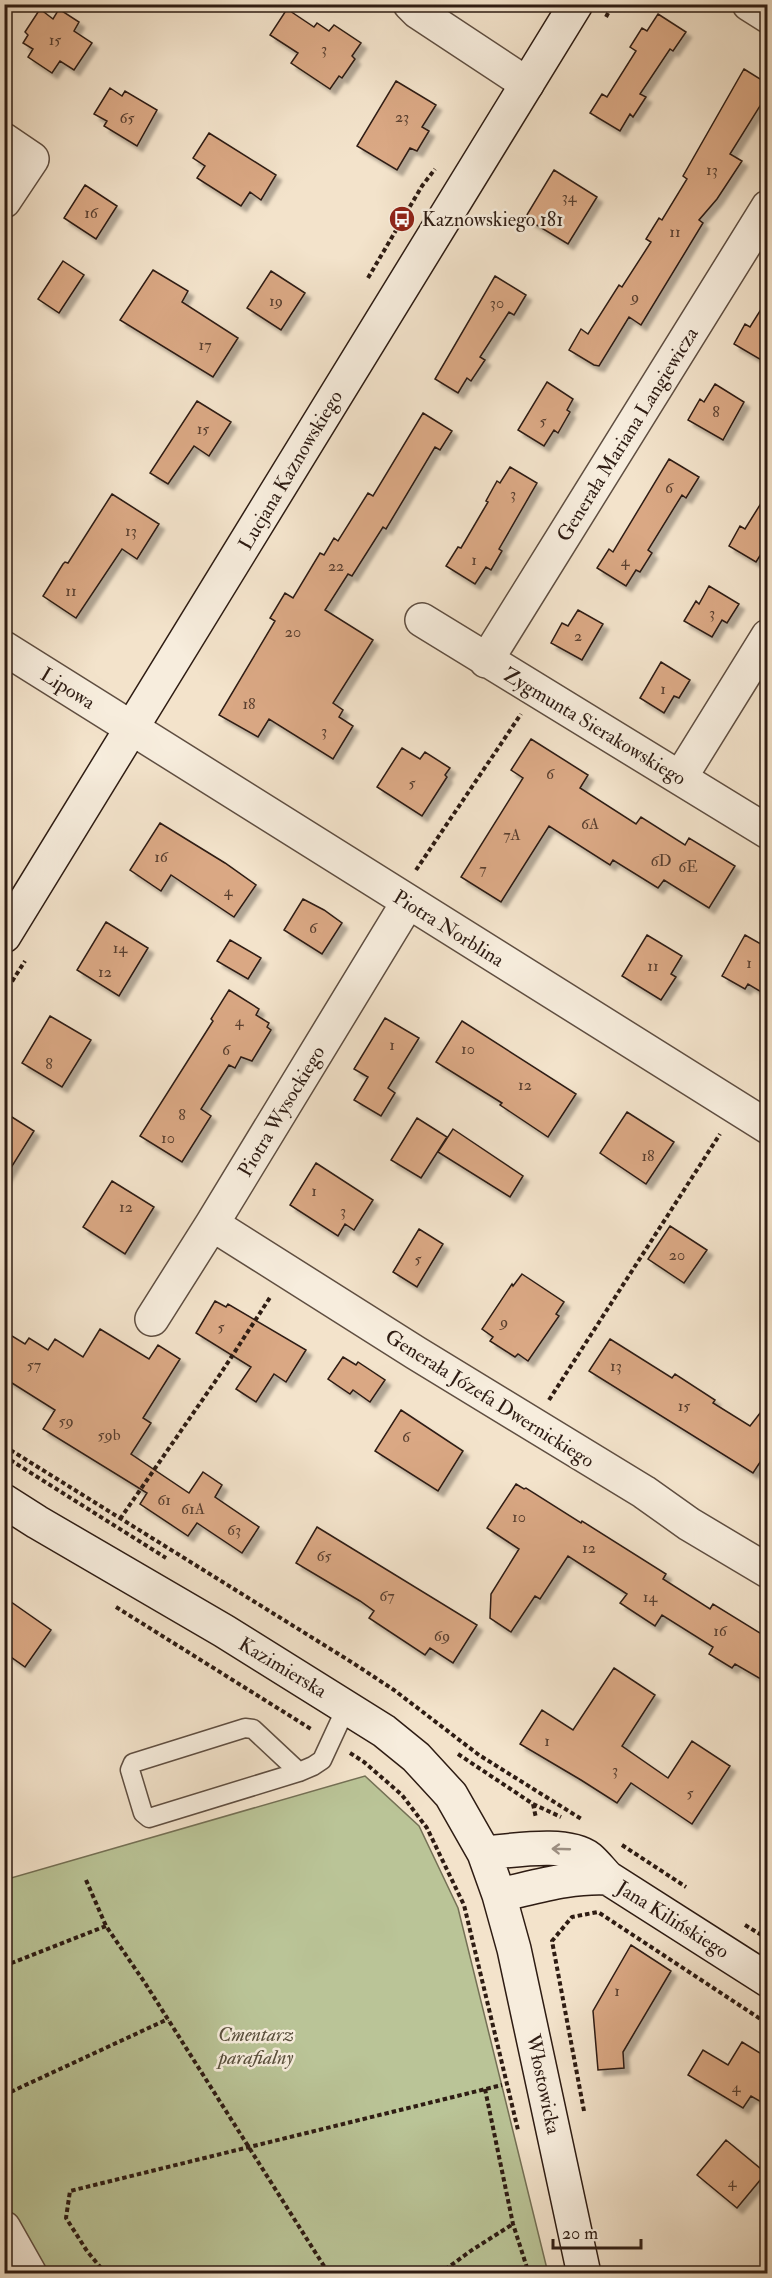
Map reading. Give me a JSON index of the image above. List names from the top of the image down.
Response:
{
  "streets": {
    "street": [
      "Generała Mariana Langiewicza",
      "Lucjana Kaznowskiego",
      "Lipowa",
      "Zygmunta Sierakowskiego",
      "Piotra Norblina",
      "Piotra Wysockiego",
      "Generała Józefa Dwernickiego",
      "Kazimierska",
      "Jana Kilińskiego",
      "Włostowicka"
    ]
  },
  "crossings": [
    ["Generała Mariana Langiewicza", "Zygmunta Sierakowskiego"],
    ["Lucjana Kaznowskiego", "Lipowa"],
    ["Lucjana Kaznowskiego", "Piotra Norblina"],
    ["Lipowa", "Piotra Norblina"],
    ["Piotra Norblina", "Piotra Wysockiego"],
    ["Piotra Wysockiego", "Generała Józefa Dwernickiego"],
    ["Kazimierska", "Jana Kilińskiego"],
    ["Kazimierska", "Włostowicka"],
    ["Jana Kilińskiego", "Włostowicka"]
  ],
  "parks": ["Cmentarz parafialny"],
  "places": {
    "bus stop": ["Kaznowskiego 181"]
  },
  "house_numbers": [
    "15",
    "3",
    "23",
    "65",
    "13",
    "34",
    "16",
    "11",
    "9",
    "19",
    "30",
    "17",
    "8",
    "5",
    "15",
    "6",
    "3",
    "13",
    "1",
    "4",
    "22",
    "11",
    "3",
    "20",
    "2",
    "1",
    "18",
    "3",
    "6",
    "5",
    "6A",
    "7A",
    "16",
    "6D",
    "6E",
    "7",
    "4",
    "6",
    "14",
    "1",
    "11",
    "12",
    "4",
    "1",
    "10",
    "6",
    "8",
    "12",
    "8",
    "10",
    "18",
    "1",
    "12",
    "3",
    "20",
    "5",
    "9",
    "5",
    "57",
    "13",
    "15",
    "59",
    "59b",
    "6",
    "61",
    "61A",
    "10",
    "63",
    "12",
    "65",
    "67",
    "14",
    "16",
    "69",
    "1",
    "3",
    "5",
    "1",
    "4",
    "4"
  ],
  "scale_bar": "20 m"
}
